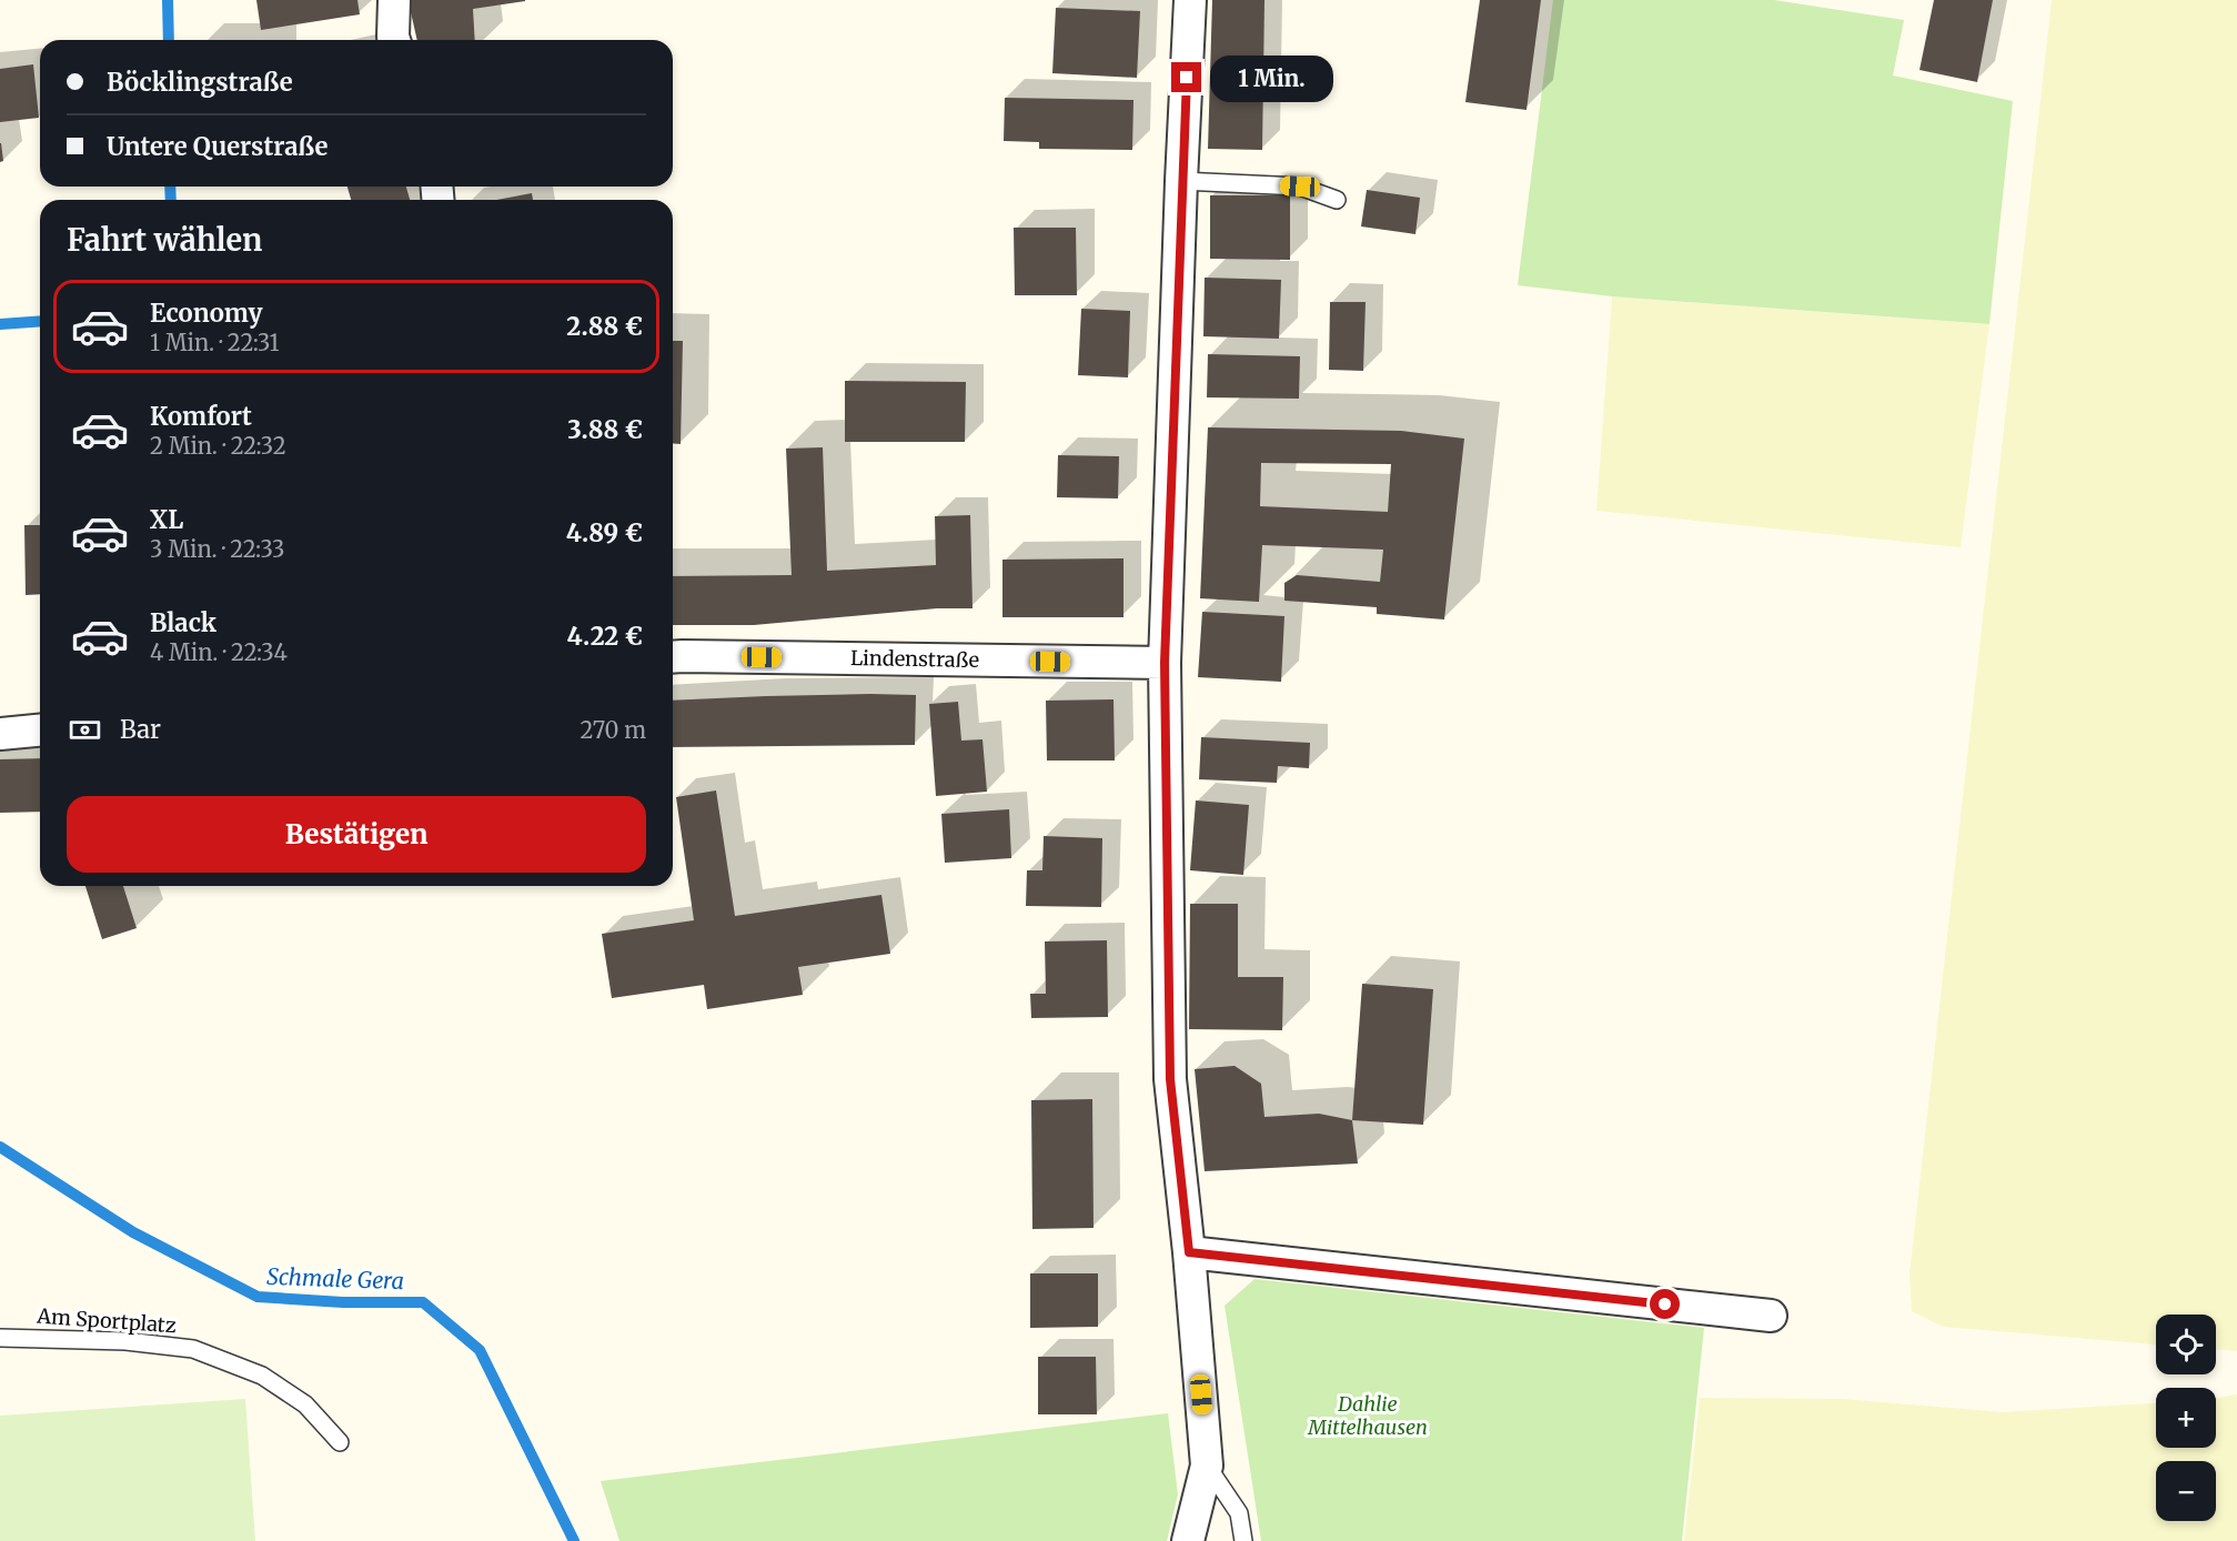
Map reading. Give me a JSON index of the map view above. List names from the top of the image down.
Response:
{
  "streets": {
    "street": ["Lindenstraße"],
    "lane": ["Am Sportplatz"]
  },
  "water": ["Schmale Gera"],
  "parks": ["Dahlie Mittelhausen"],
  "page": {
    "banner": ["Böcklingstraße", "Untere Querstraße"],
    "bubble": "1 Min.",
    "heading": "Fahrt wählen",
    "list": [
      {
        "name": "Economy",
        "note": "1 Min. · 22:31",
        "value": "2.88 €"
      },
      {
        "name": "Komfort",
        "note": "2 Min. · 22:32",
        "value": "3.88 €"
      },
      {
        "name": "XL",
        "note": "3 Min. · 22:33",
        "value": "4.89 €"
      },
      {
        "name": "Black",
        "note": "4 Min. · 22:34",
        "value": "4.22 €"
      }
    ],
    "pay": ["Bar", "270 m"],
    "buttons": "Bestätigen",
    "map_buttons": ["+", "−"]
  }
}
